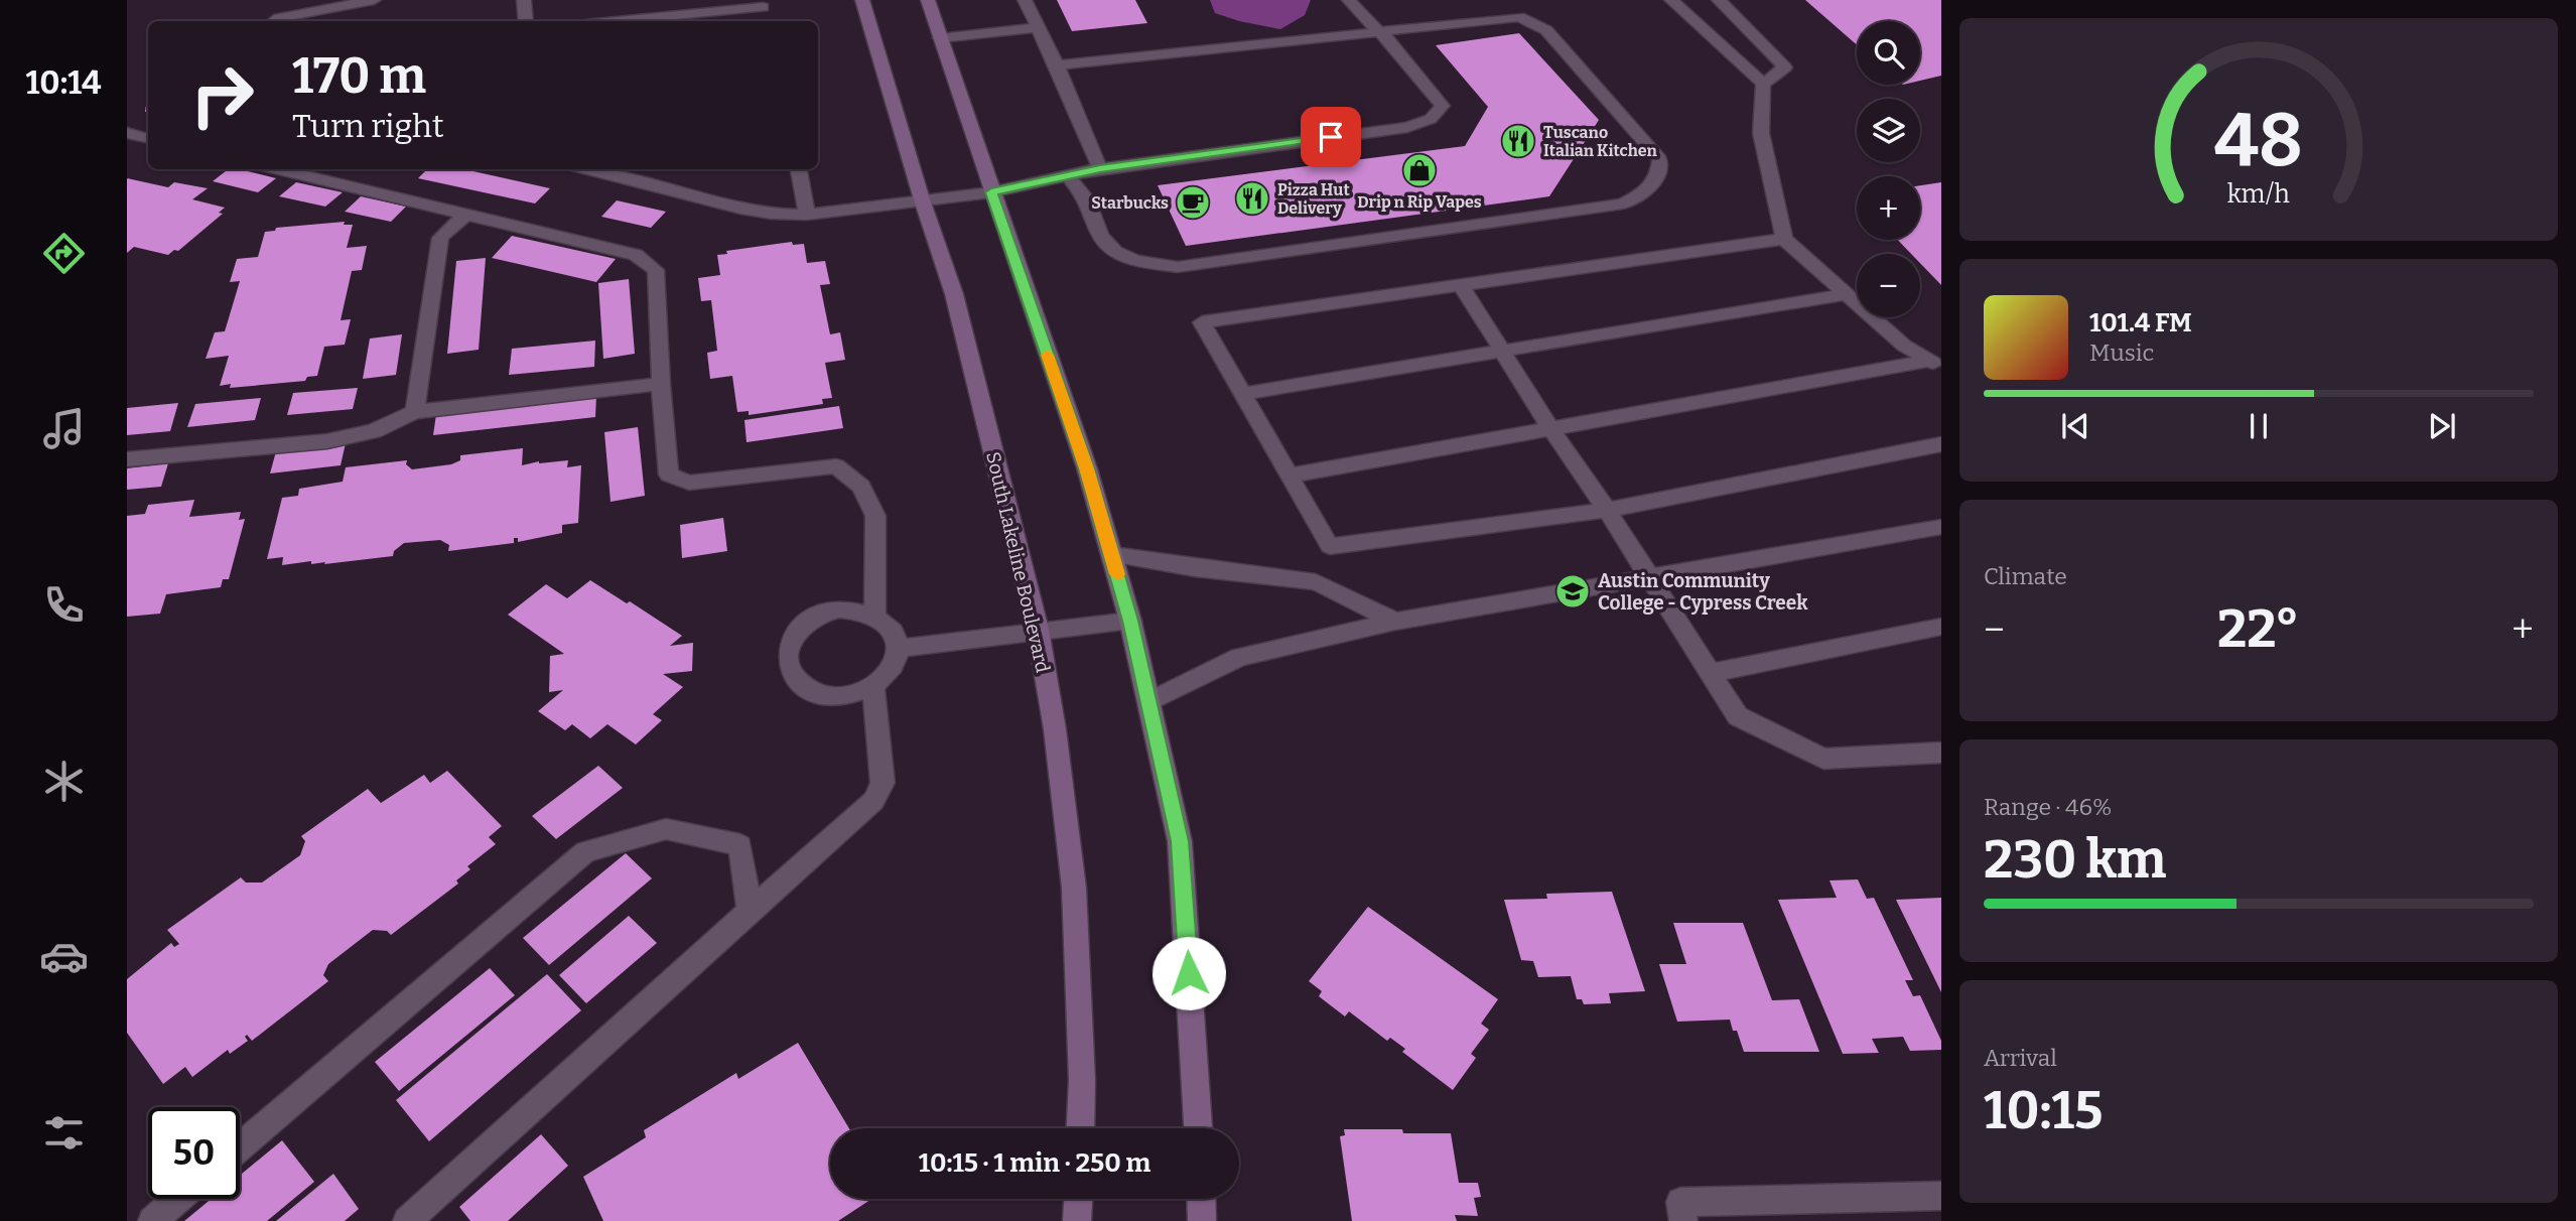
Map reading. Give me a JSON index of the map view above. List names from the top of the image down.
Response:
{
  "streets": {
    "main road": ["South Lakeline Boulevard"]
  },
  "places": {
    "restaurant": ["Tuscano Italian Kitchen", "Pizza Hut Delivery"],
    "shop": ["Drip n Rip Vapes"],
    "cafe": ["Starbucks"],
    "school or university": ["Austin Community College - Cypress Creek"]
  },
  "page": {
    "tabs": "10:14",
    "map_buttons": ["+", "−"],
    "turn": ["170 m", "Turn right"],
    "song": ["101.4 FM", "Music"],
    "tile": [
      "Climate",
      ["Range · 46%", "230 km"],
      ["Arrival", "10:15"]
    ],
    "heat": ["−", "22°", "+"],
    "limit": "50",
    "trip": "10:15 · 1 min · 250 m",
    "gauge": ["48", "km/h"]
  }
}
